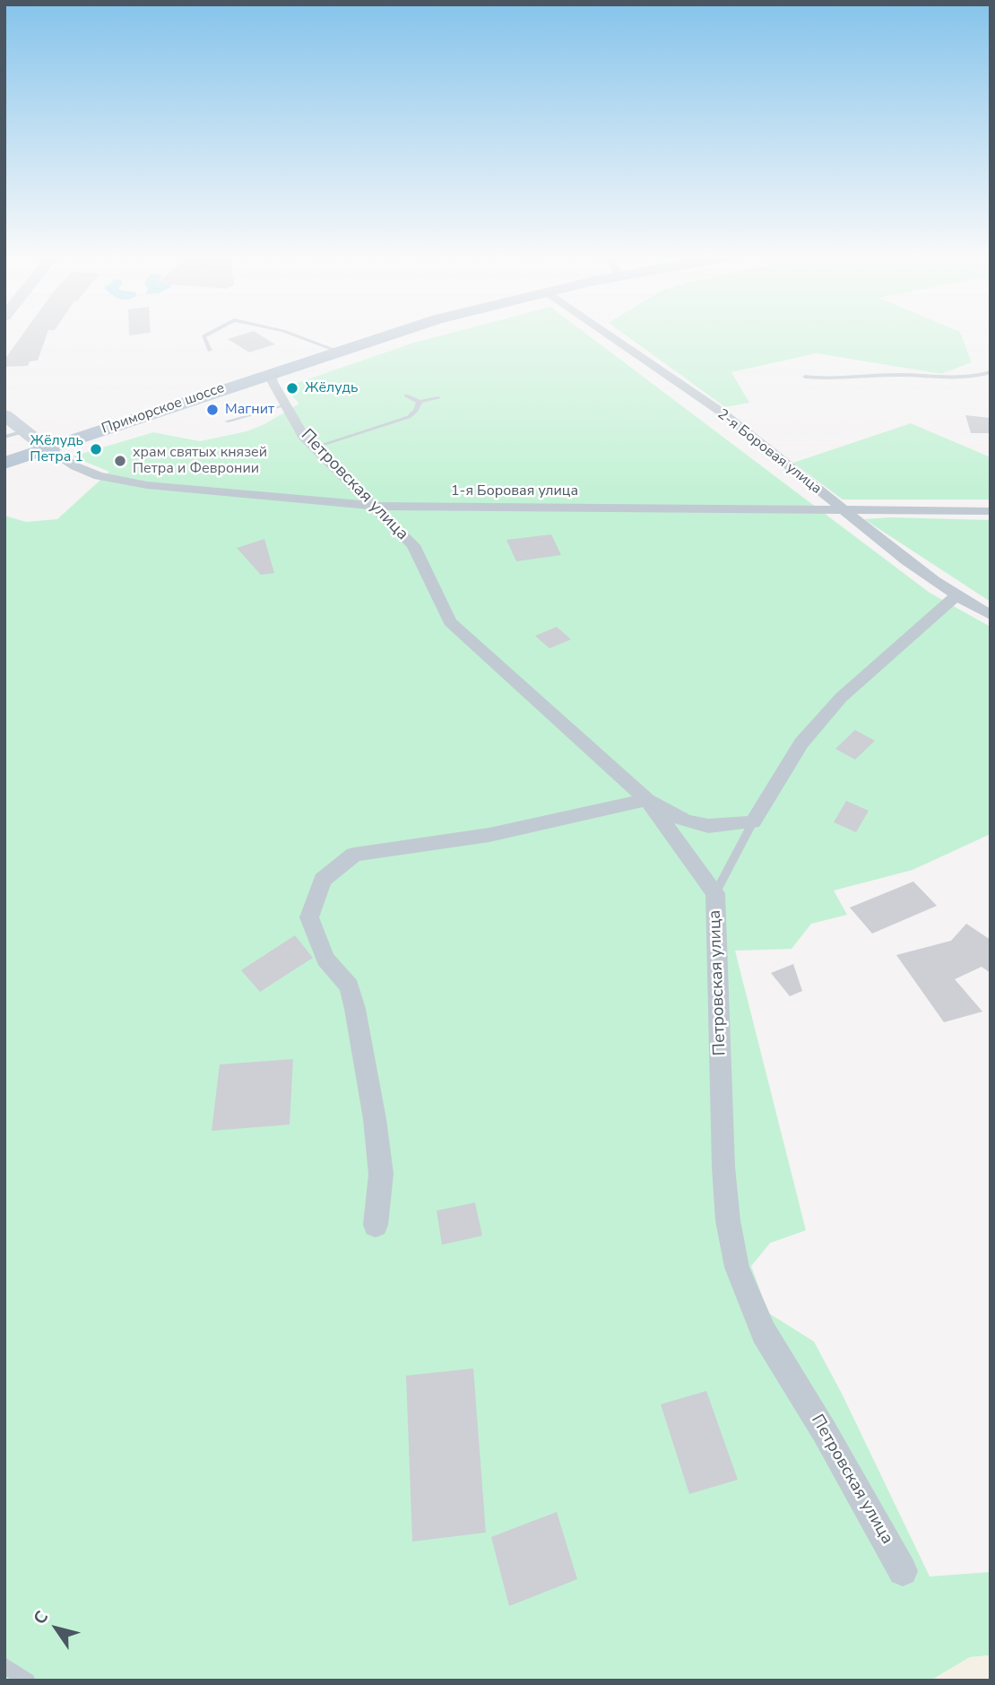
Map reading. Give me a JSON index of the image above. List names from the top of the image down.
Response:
{
  "streets": {
    "main road": ["Приморское шоссе"],
    "street": ["2-я Боровая улица", "Петровская улица", "1-я Боровая улица"]
  },
  "crossings": [
    ["Приморское шоссе", "Петровская улица"],
    ["Приморское шоссе", "1-я Боровая улица"],
    ["2-я Боровая улица", "1-я Боровая улица"],
    ["Петровская улица", "1-я Боровая улица"]
  ],
  "places": [
    "Жёлудь",
    "Магнит",
    "Жёлудь Петра 1",
    "храм святых князей Петра и Февронии"
  ],
  "north": "top left"
}
